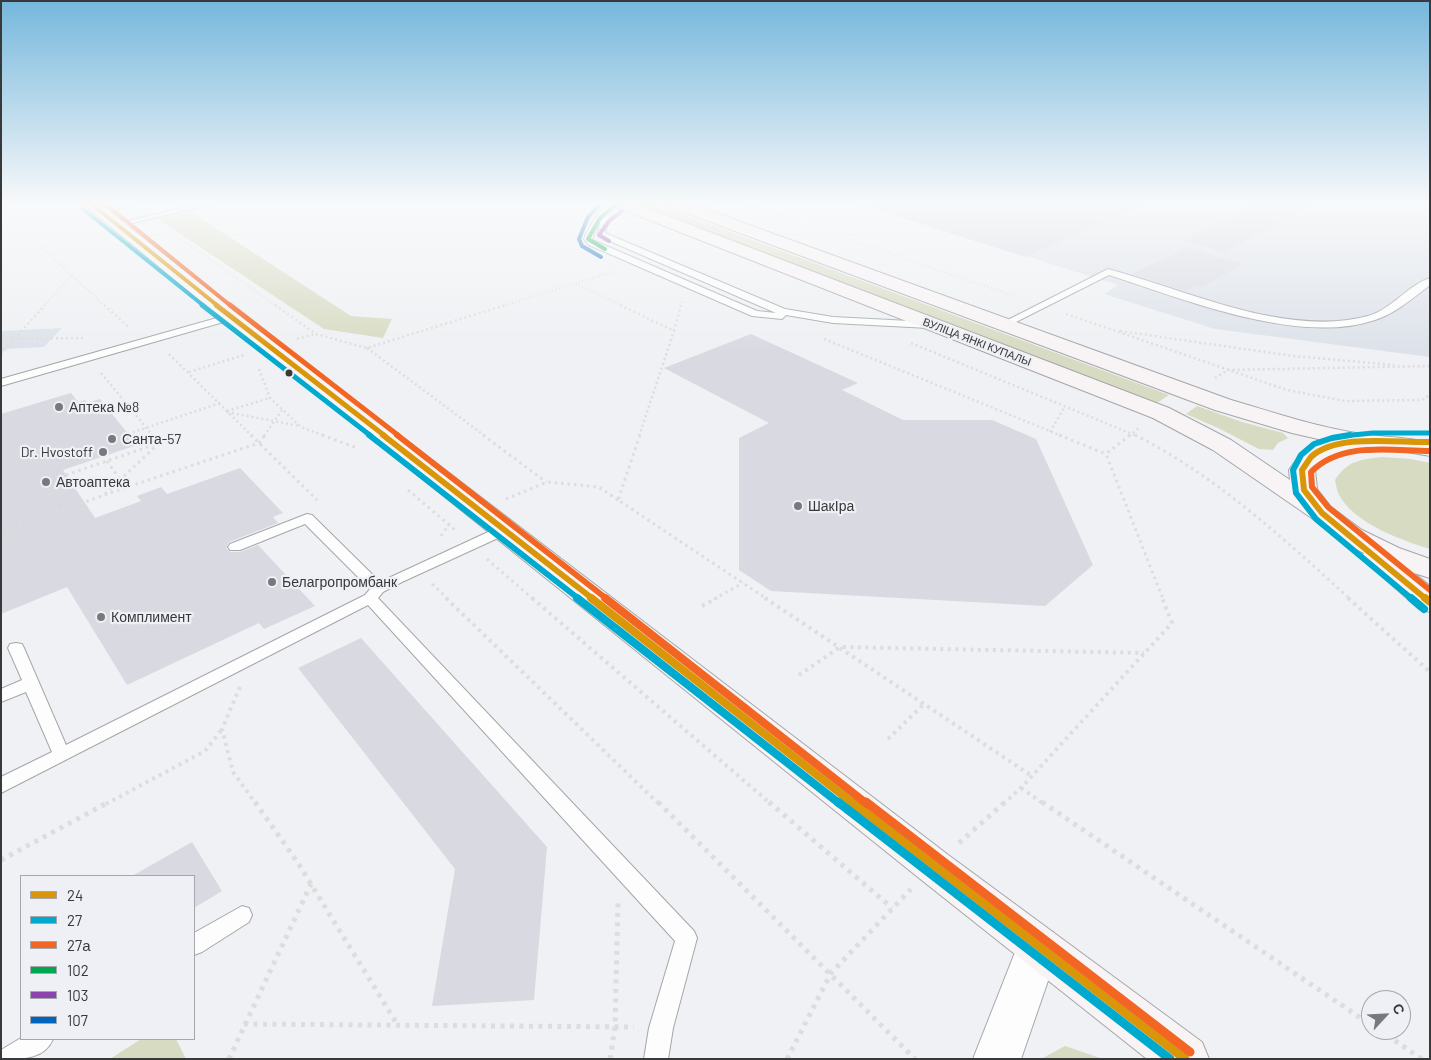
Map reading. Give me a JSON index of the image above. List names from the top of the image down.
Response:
{
  "streets": {
    "main road": ["ВУЛІЦА ЯНКІ КУПАЛЫ"]
  },
  "places": [
    "Аптека №8",
    "Санта-57",
    "Dr. Hvostoff",
    "Автоаптека",
    "ШакІра",
    "Белагропромбанк",
    "Комплимент"
  ],
  "lines": [
    "transit line 24",
    "transit line 27",
    "transit line 27а",
    "transit line 107"
  ],
  "legend": [
    "24",
    "27",
    "27а",
    "102",
    "103",
    "107"
  ],
  "north": "top right"
}
